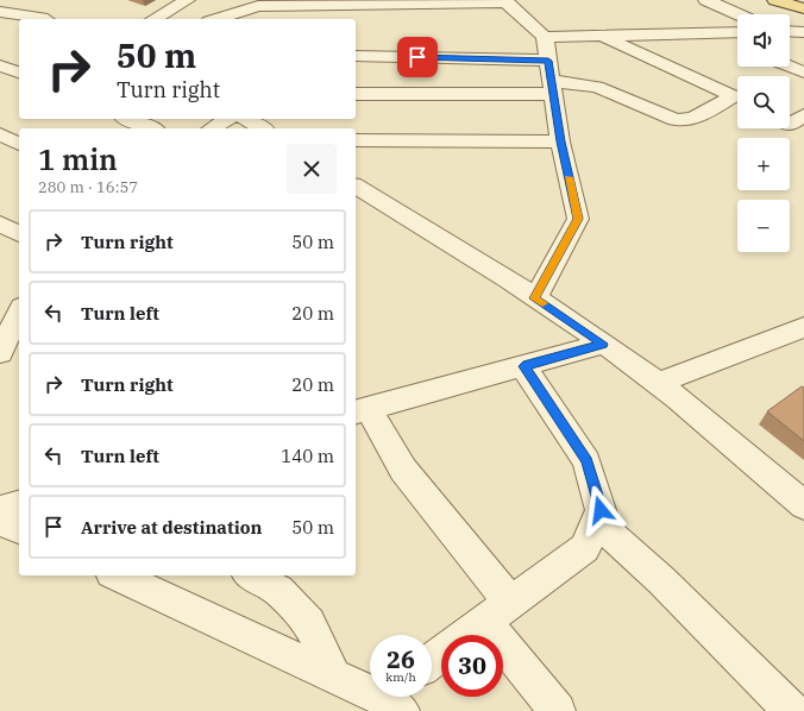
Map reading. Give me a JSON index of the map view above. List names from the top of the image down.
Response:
{
  "page": {
    "map_buttons": ["+", "−"],
    "turn": ["50 m", "Turn right"],
    "heading": ["1 min", "280 m · 16:57"],
    "list": [
      {
        "name": "Turn right",
        "value": "50 m"
      },
      {
        "name": "Turn left",
        "value": "20 m"
      },
      {
        "name": "Turn right",
        "value": "20 m"
      },
      {
        "name": "Turn left",
        "value": "140 m"
      },
      {
        "name": "Arrive at destination",
        "value": "50 m"
      }
    ],
    "speed": "26 km/h",
    "limit": "30"
  }
}
